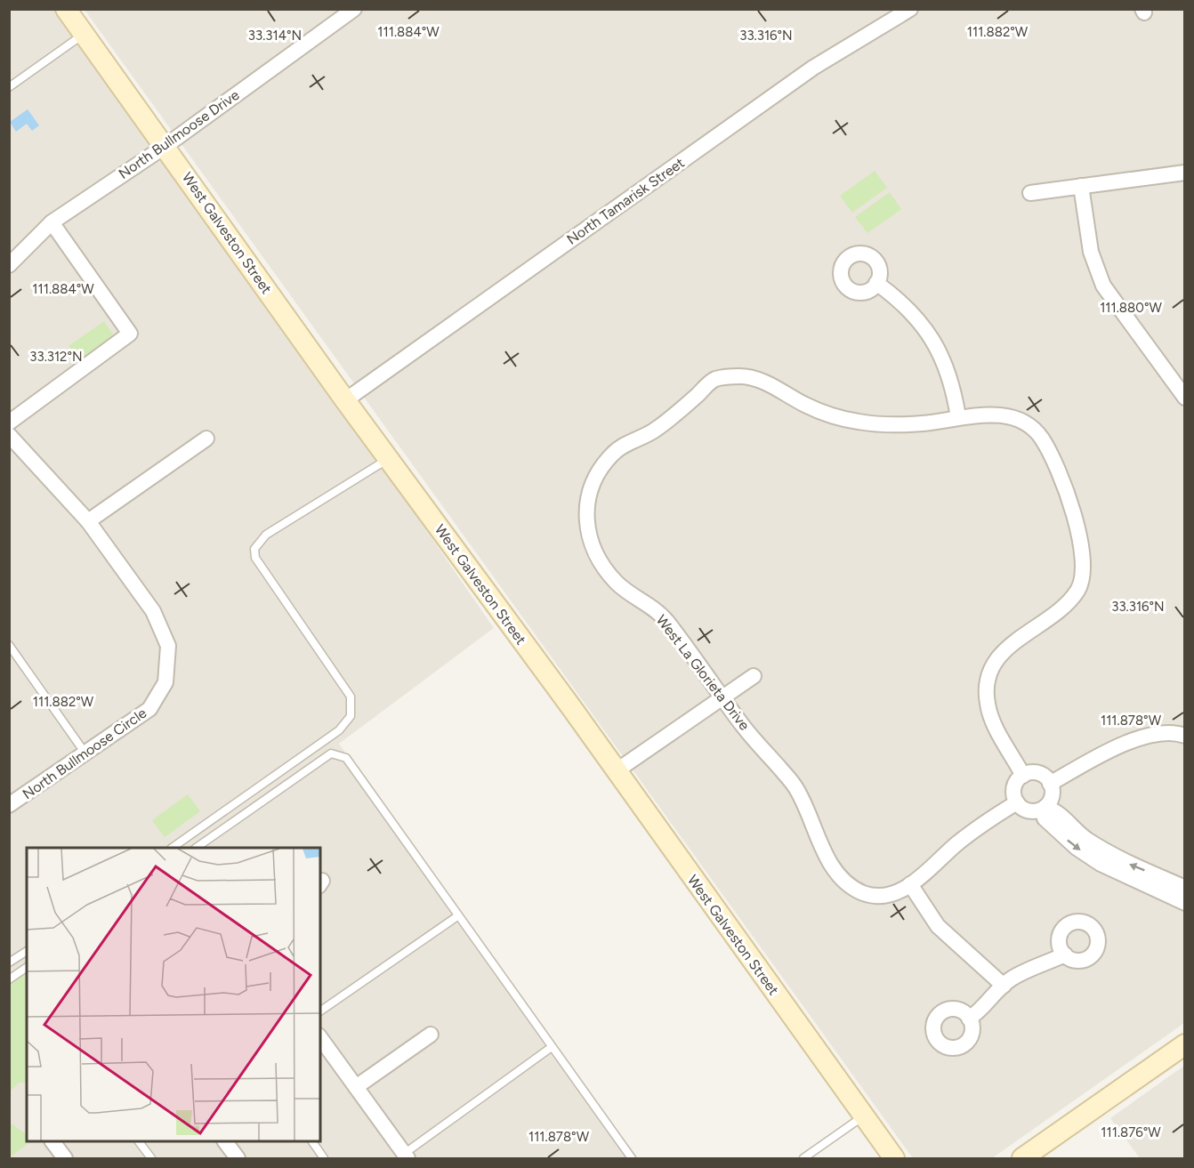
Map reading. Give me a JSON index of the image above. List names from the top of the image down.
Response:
{
  "streets": {
    "street": [
      "North Bullmoose Drive",
      "North Tamarisk Street",
      "West Galveston Street",
      "West La Glorieta Drive",
      "North Bullmoose Circle"
    ]
  },
  "crossings": [
    ["North Bullmoose Drive", "West Galveston Street"],
    ["North Tamarisk Street", "West Galveston Street"]
  ],
  "coordinates": [
    "111.884°W",
    "111.882°W",
    "33.314°N",
    "33.316°N",
    "111.880°W",
    "33.312°N",
    "111.878°W",
    "111.876°W"
  ]
}
